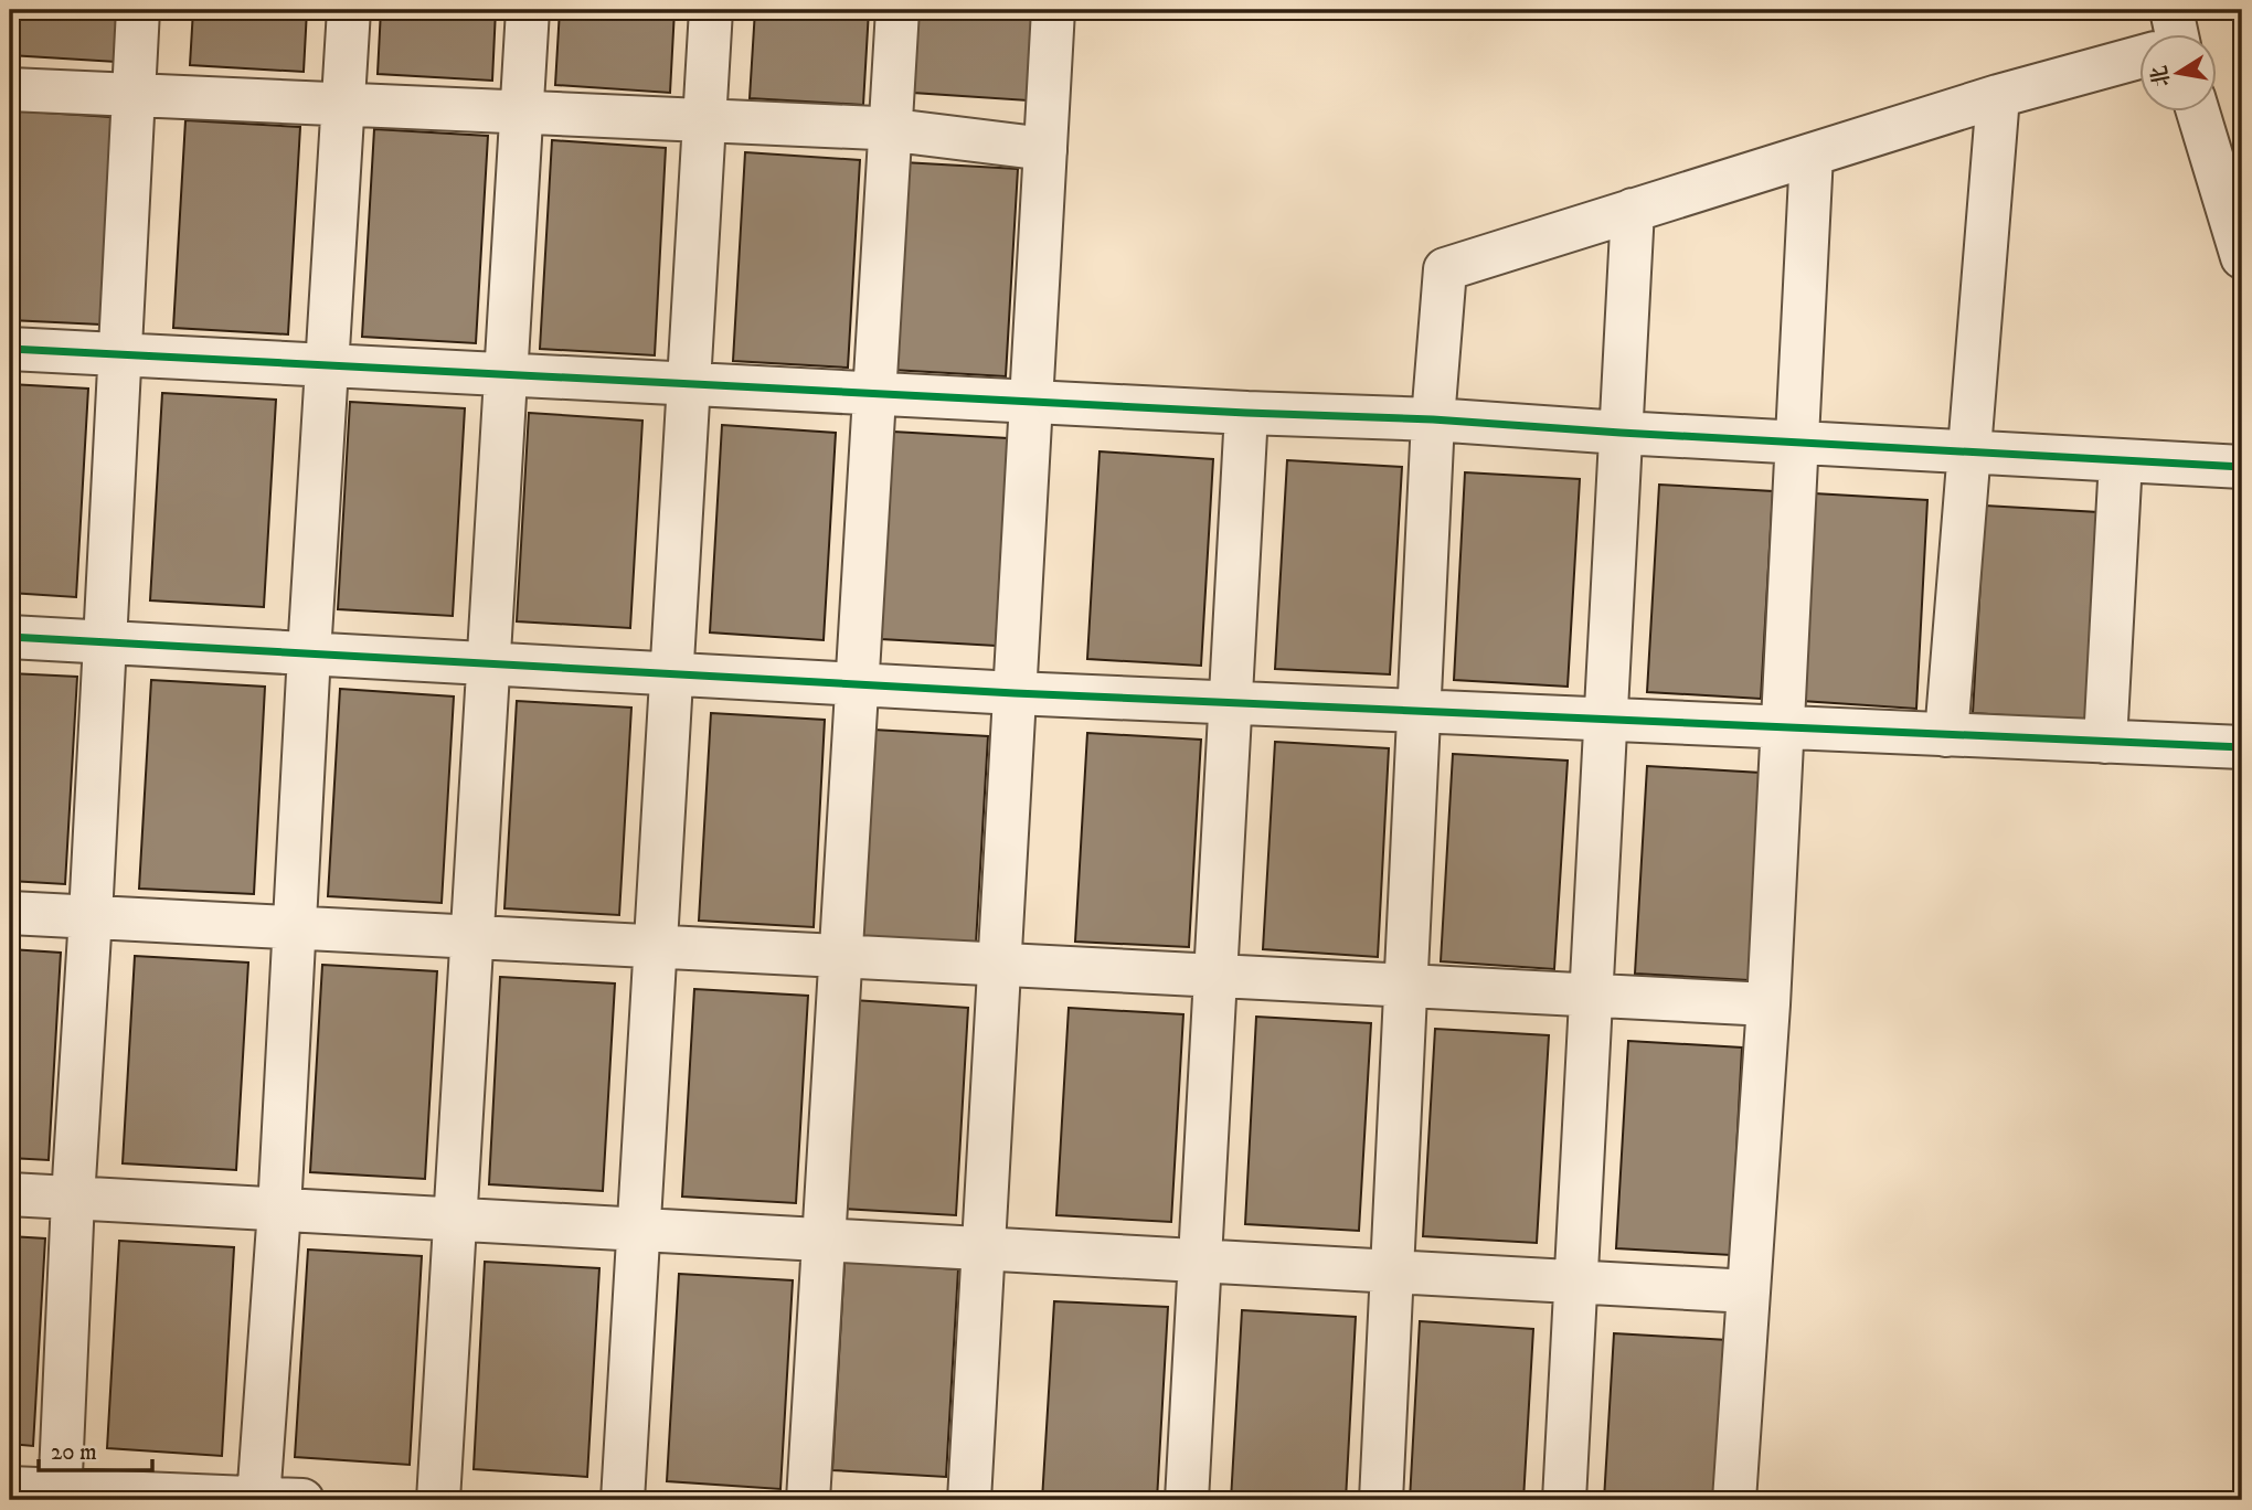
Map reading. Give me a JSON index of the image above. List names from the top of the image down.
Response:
{
  "scale_bar": "20 m",
  "north": "left"
}
